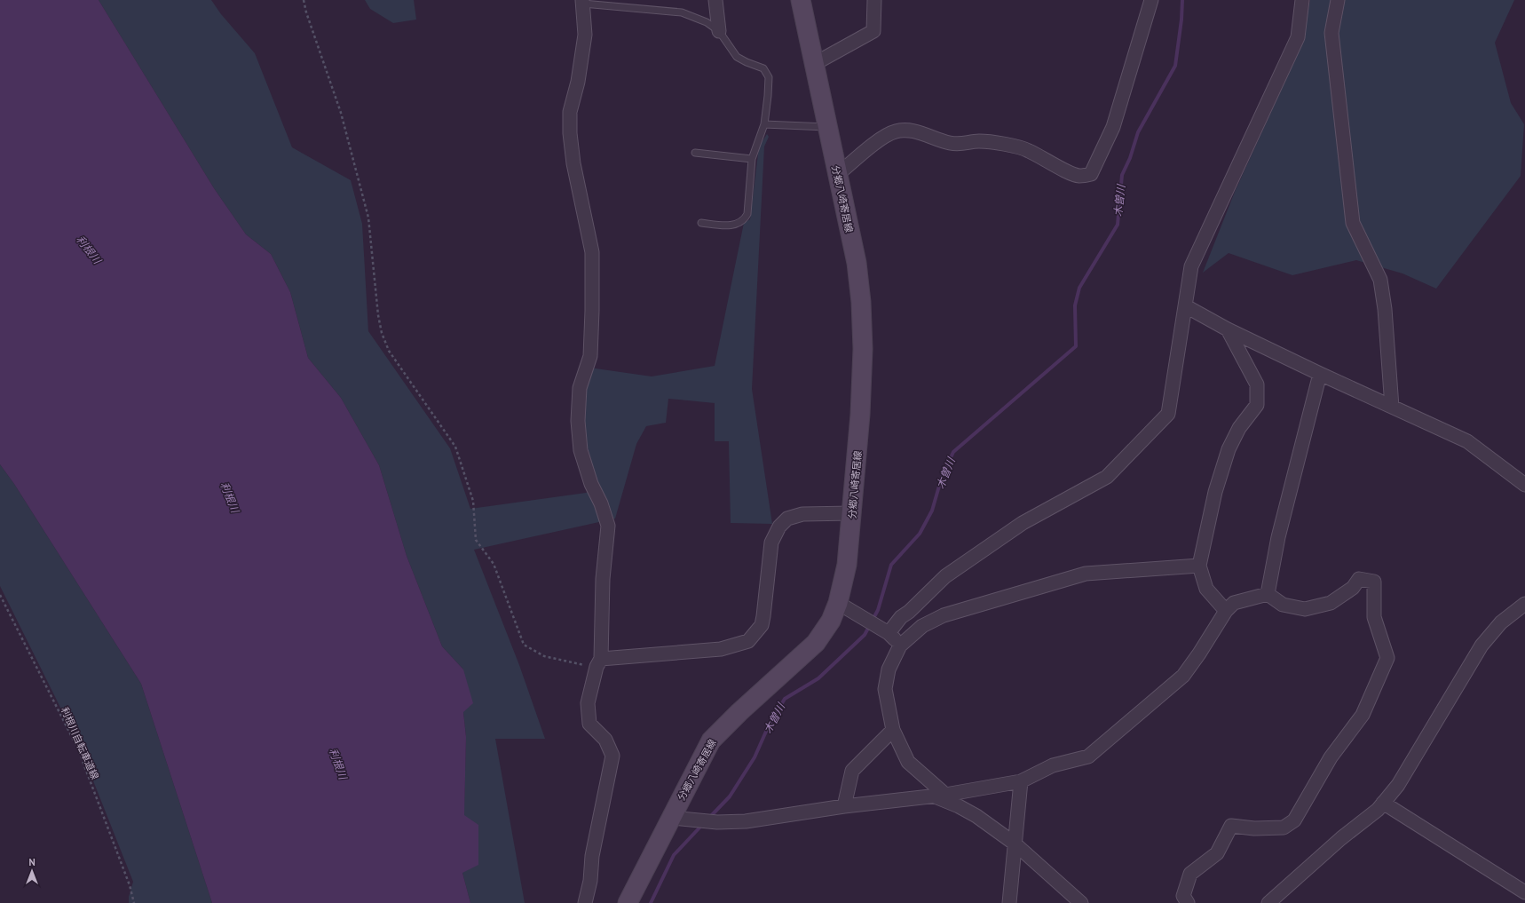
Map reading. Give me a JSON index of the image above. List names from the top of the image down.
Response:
{
  "streets": {
    "main road": ["分郷八崎寄居線"],
    "path": ["利根川自転車道線"]
  },
  "water": ["木曽川", "利根川"],
  "north": "top"
}
